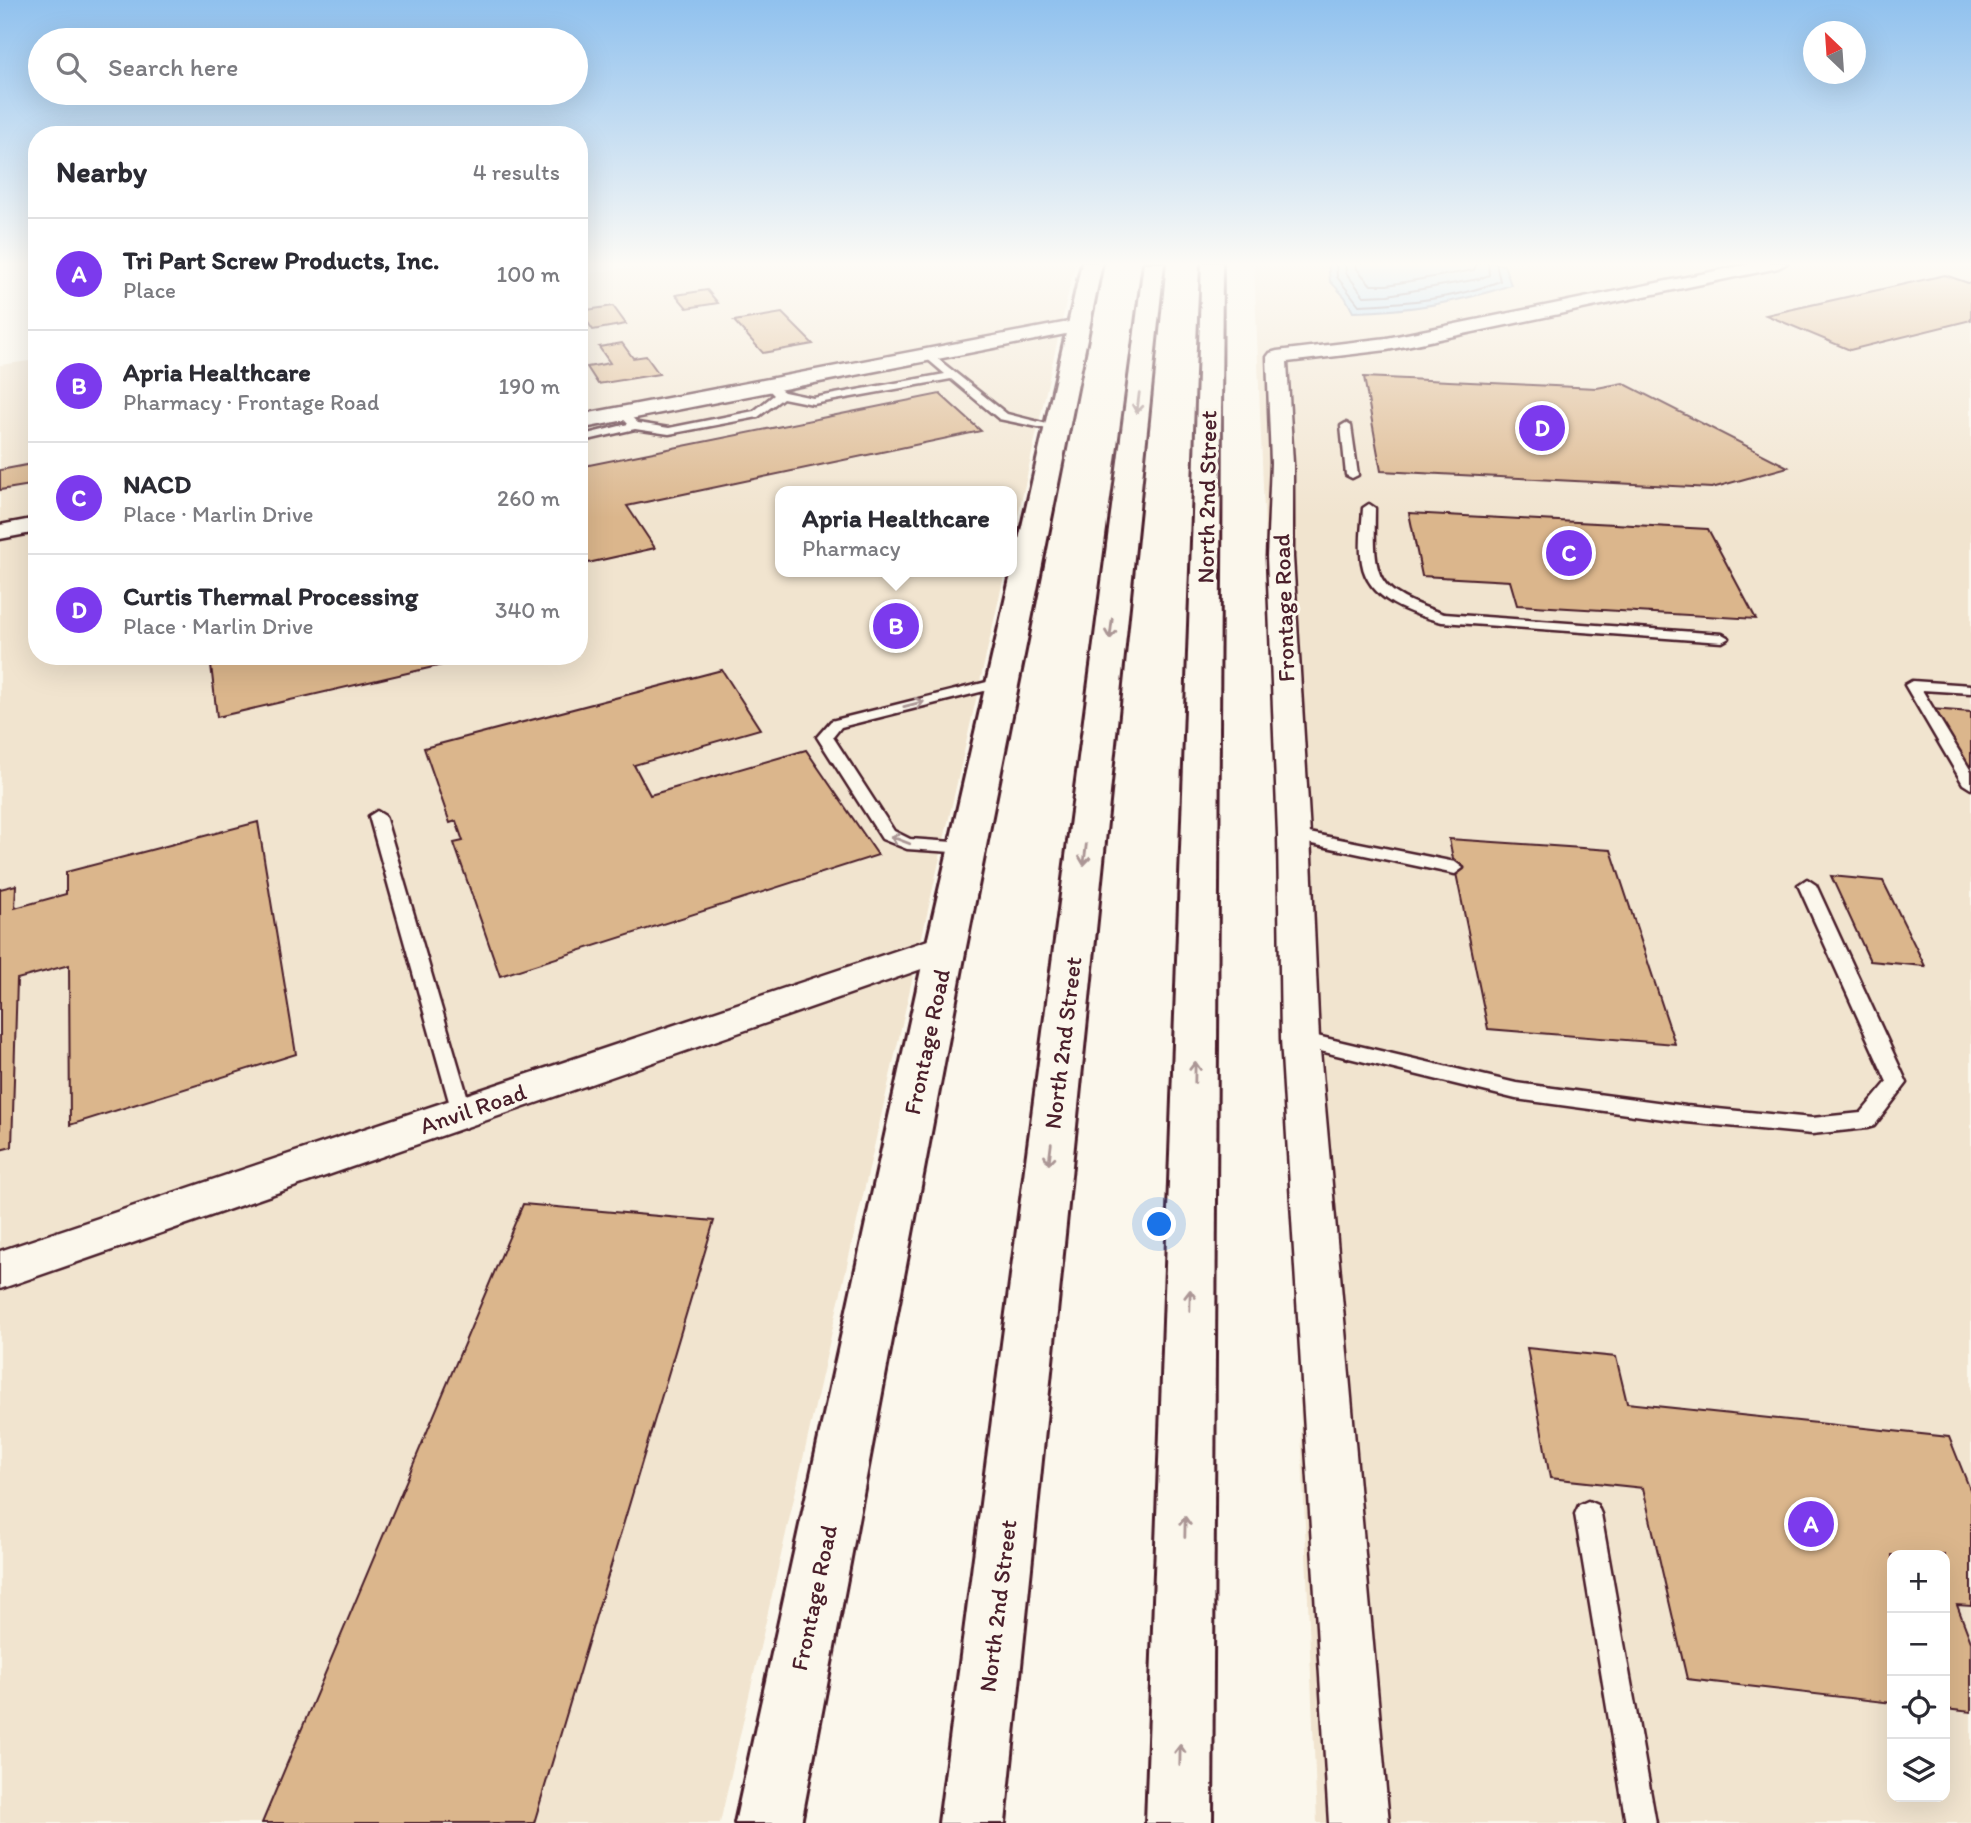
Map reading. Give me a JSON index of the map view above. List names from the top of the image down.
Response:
{
  "streets": {
    "main road": ["North 2nd Street", "Frontage Road"],
    "street": ["Anvil Road"]
  },
  "crossings": [
    ["Frontage Road", "Anvil Road"]
  ],
  "north": "top left",
  "page": {
    "search": "Search here",
    "heading": ["Nearby", "4 results"],
    "list": [
      {
        "mark": "A",
        "name": "Tri Part Screw Products, Inc.",
        "note": "Place",
        "value": "100 m"
      },
      {
        "mark": "B",
        "name": "Apria Healthcare",
        "note": "Pharmacy · Frontage Road",
        "value": "190 m"
      },
      {
        "mark": "C",
        "name": "NACD",
        "note": "Place · Marlin Drive",
        "value": "260 m"
      },
      {
        "mark": "D",
        "name": "Curtis Thermal Processing",
        "note": "Place · Marlin Drive",
        "value": "340 m"
      }
    ],
    "pins": [
      "D",
      "C",
      "B",
      "A"
    ],
    "popup": ["Apria Healthcare", "Pharmacy"],
    "map_buttons": ["+", "−"]
  }
}
